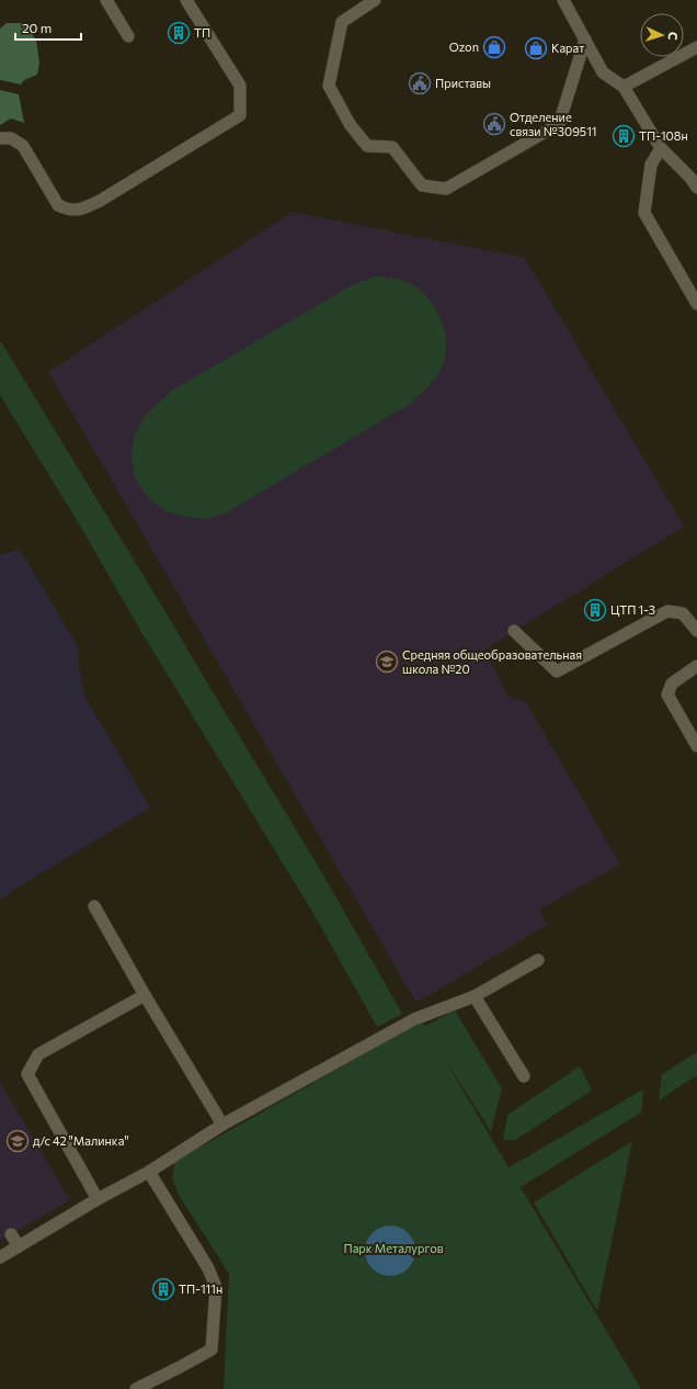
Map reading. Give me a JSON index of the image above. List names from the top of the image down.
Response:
{
  "parks": ["Парк Металургов"],
  "places": {
    "building": [
      "ТП",
      "ТП-108н",
      "ЦТП 1-3",
      "ТП-111н"
    ],
    "shop": ["Ozon", "Карат"],
    "public building": ["Приставы", "Отделение связи №309511"],
    "school or university": ["Средняя общеобразовательная школа №20", "д/с 42 \"Малинка\""]
  },
  "scale_bar": "20 m",
  "north": "right"
}
